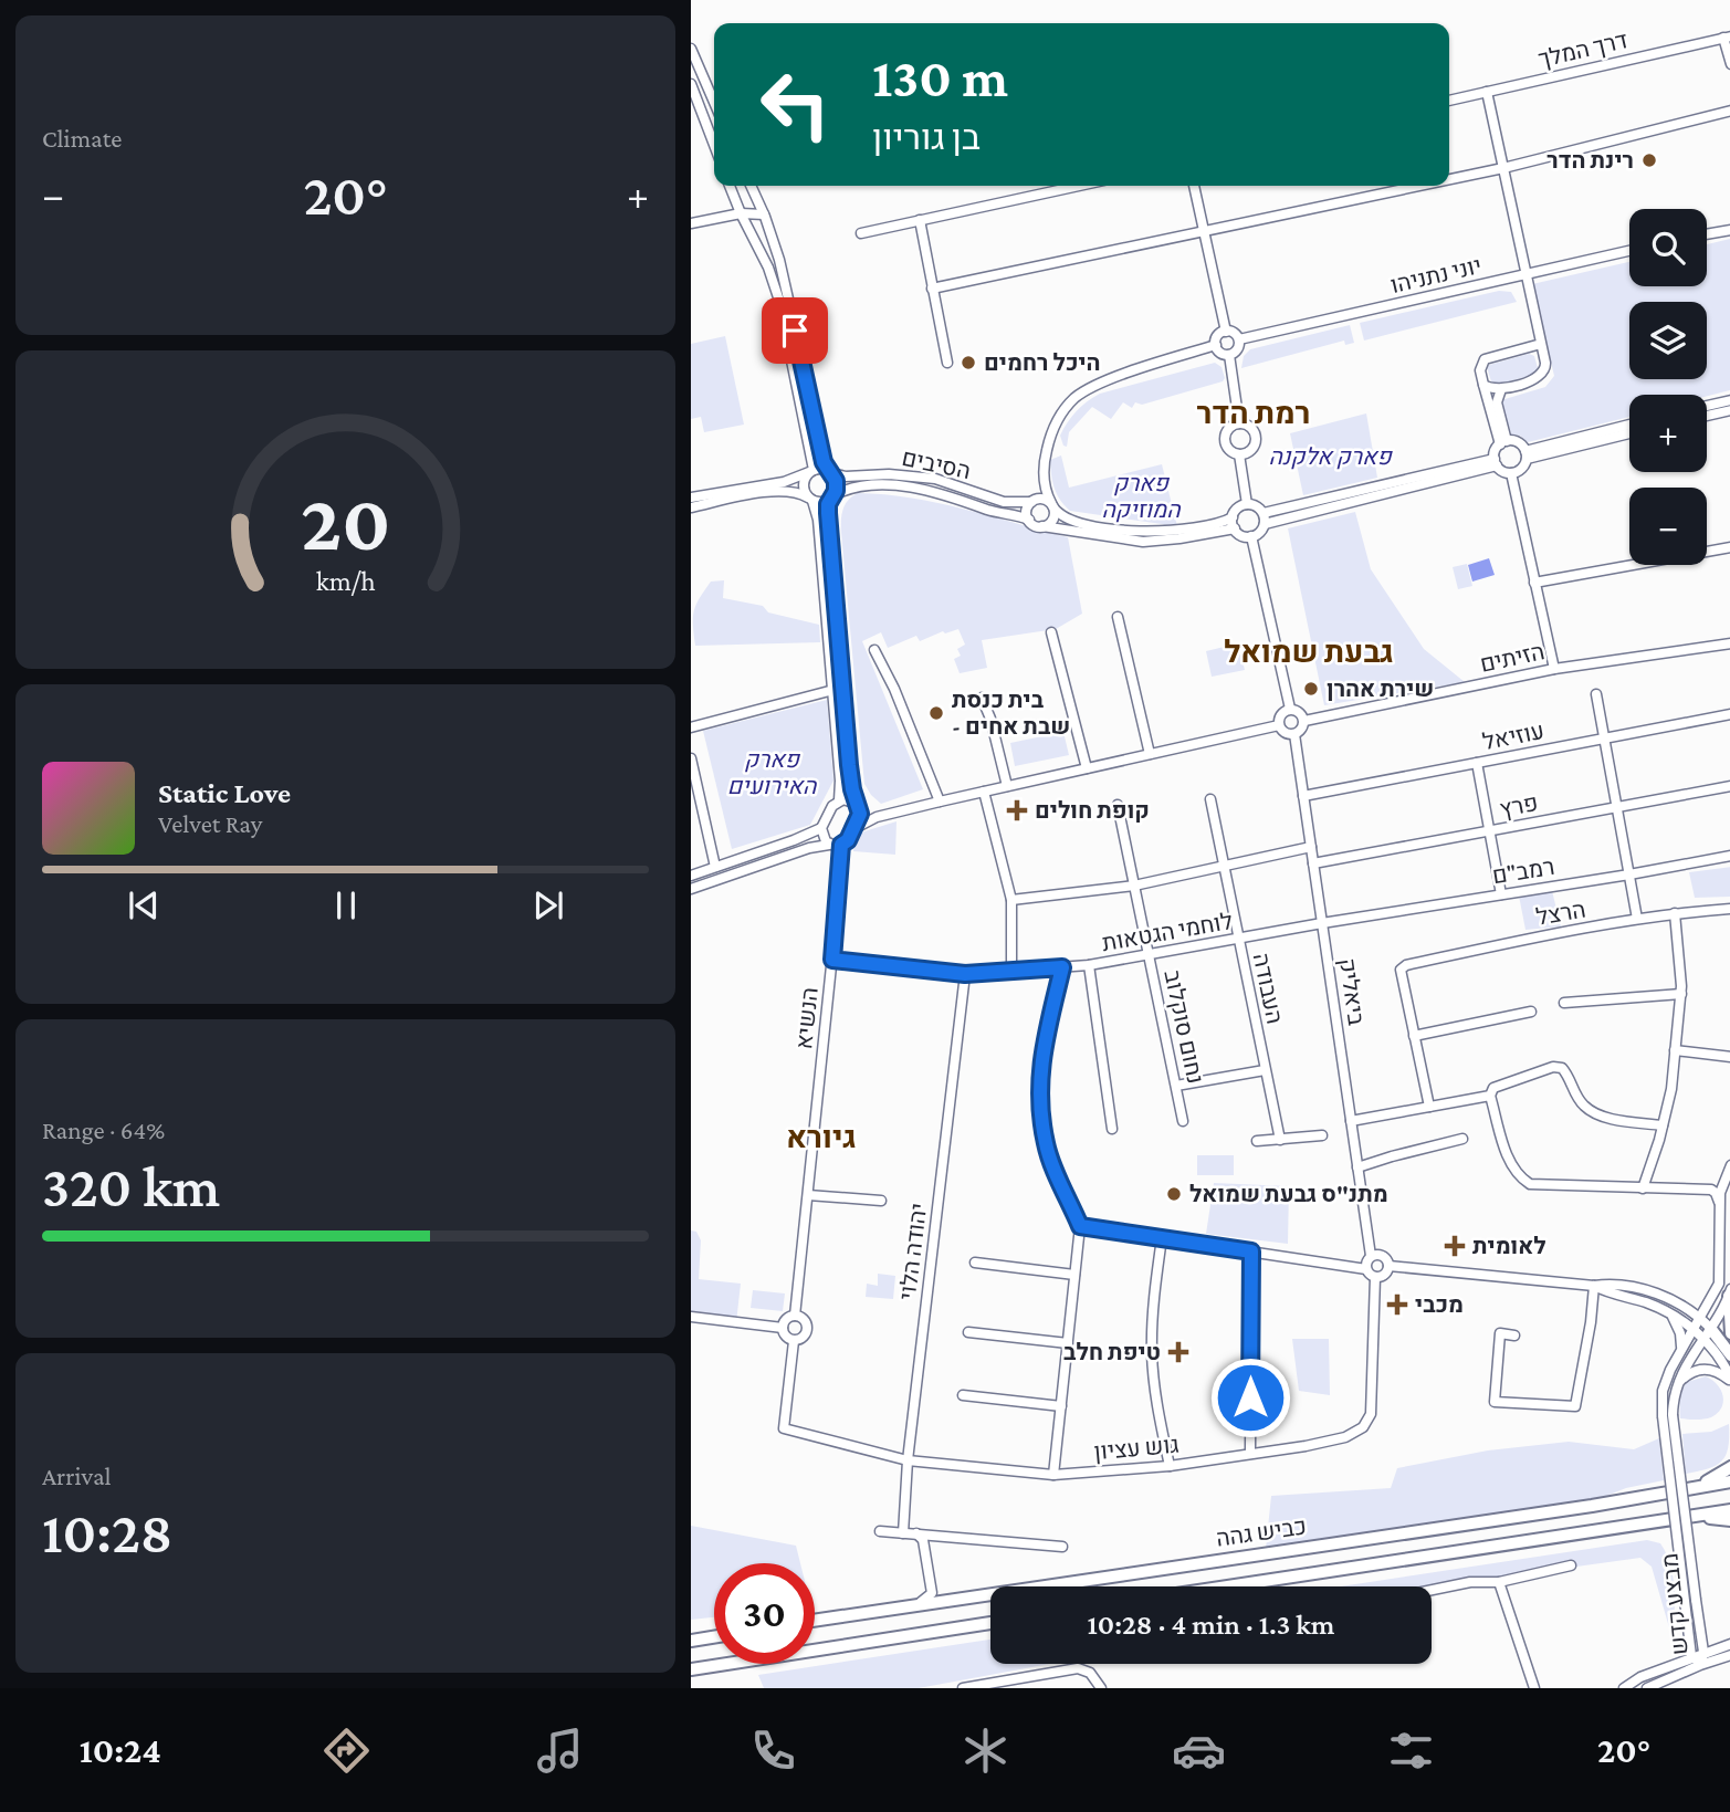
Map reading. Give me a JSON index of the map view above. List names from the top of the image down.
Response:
{
  "streets": {
    "highway": ["כביש גהה"],
    "street": [
      "דרך המלך",
      "יוני נתניהו",
      "הסיבים",
      "הזיתים",
      "עוזיאל",
      "פרץ",
      "רמב\"ם",
      "הרצל",
      "לוחמי הגטאות",
      "העבודה",
      "ביאליק",
      "הנשיא",
      "נחום סוקלוב",
      "יהודה הלוי",
      "גוש עציון",
      "מבצע קדש"
    ]
  },
  "crossings": [
    ["הזיתים", "ביאליק"],
    ["עוזיאל", "ביאליק"],
    ["פרץ", "ביאליק"],
    ["רמב\"ם", "לוחמי הגטאות"],
    ["רמב\"ם", "ביאליק"],
    ["לוחמי הגטאות", "העבודה"],
    ["לוחמי הגטאות", "ביאליק"],
    ["לוחמי הגטאות", "הנשיא"],
    ["לוחמי הגטאות", "נחום סוקלוב"],
    ["לוחמי הגטאות", "יהודה הלוי"],
    ["ביאליק", "גוש עציון"],
    ["הנשיא", "גוש עציון"],
    ["יהודה הלוי", "גוש עציון"]
  ],
  "districts": ["רמת הדר", "גבעת שמואל", "גיורא"],
  "parks": ["פארק אלקנה", "פארק המוזיקה", "פארק האירועים"],
  "places": {
    "other": [
      "רינת הדר",
      "היכל רחמים",
      "שירת אהרן",
      "בית כנסת - שבת אחים",
      "מתנ\"ס גבעת שמואל"
    ],
    "health": [
      "קופת חולים",
      "לאומית",
      "מכבי",
      "טיפת חלב"
    ]
  },
  "page": {
    "tile": [
      "Climate",
      ["Range · 64%", "320 km"],
      ["Arrival", "10:28"]
    ],
    "turn": ["130 m", "בן גוריון"],
    "heat": ["−", "20°", "+"],
    "map_buttons": ["+", "−"],
    "song": ["Static Love", "Velvet Ray"],
    "limit": "30",
    "trip": "10:28 · 4 min · 1.3 km",
    "tabs": ["10:24", "20°"],
    "gauge": ["20", "km/h"]
  }
}
